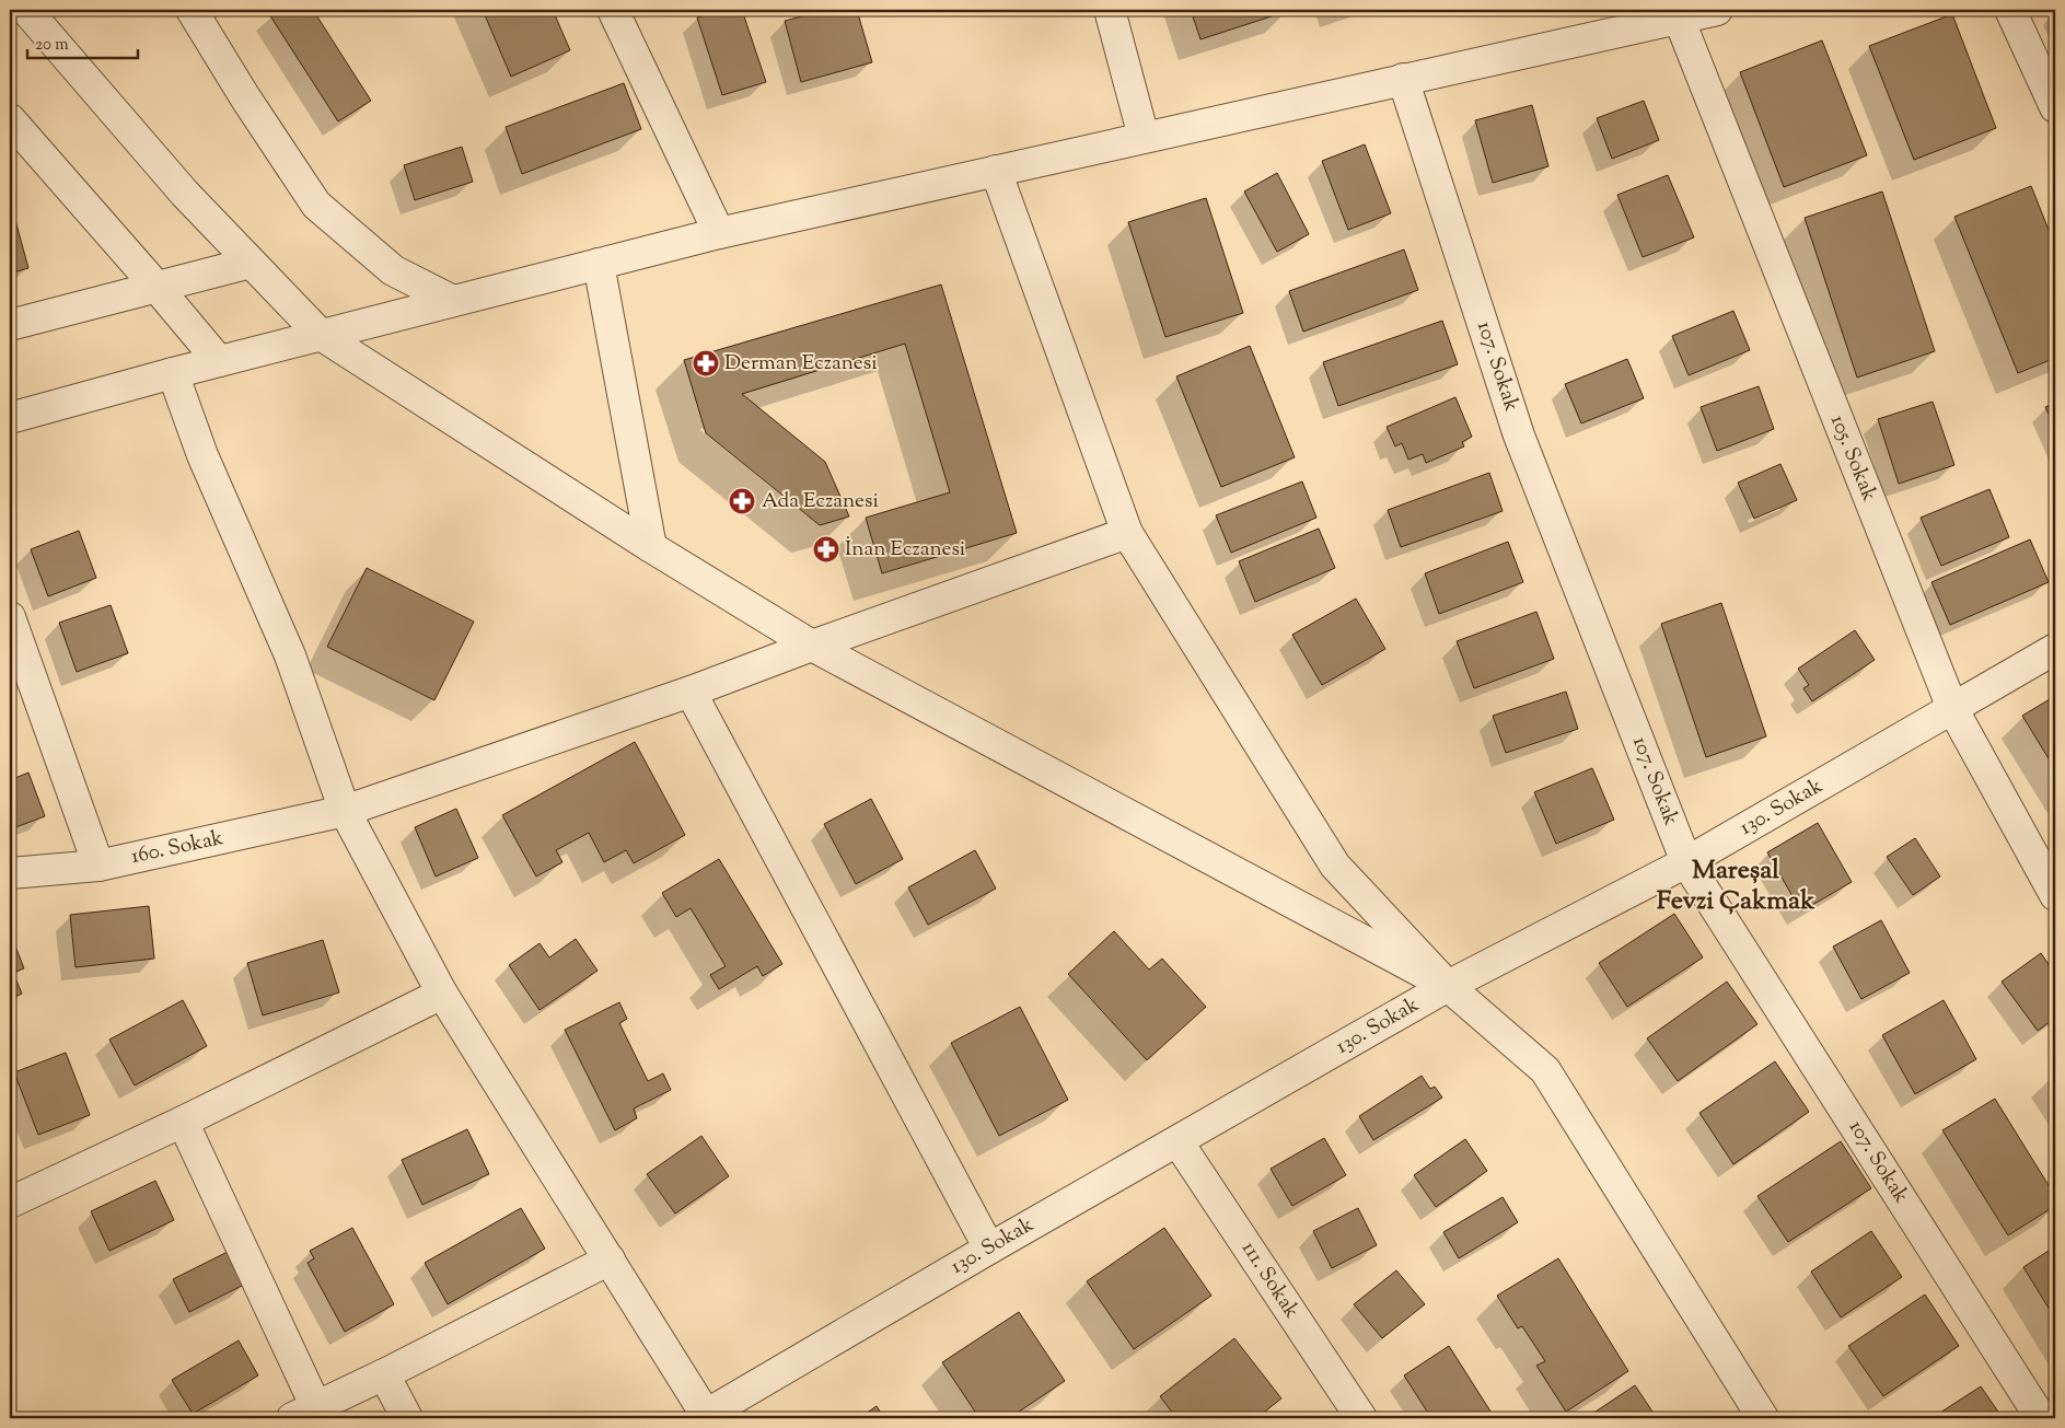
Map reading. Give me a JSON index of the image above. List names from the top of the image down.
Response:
{
  "streets": {
    "street": [
      "107. Sokak",
      "105. Sokak",
      "130. Sokak",
      "160. Sokak",
      "111. Sokak"
    ]
  },
  "crossings": [
    ["107. Sokak", "130. Sokak"],
    ["105. Sokak", "130. Sokak"],
    ["130. Sokak", "111. Sokak"]
  ],
  "districts": ["Mareşal Fevzi Çakmak"],
  "places": {
    "pharmacy": ["Derman Eczanesi", "Ada Eczanesi", "İnan Eczanesi"]
  },
  "scale_bar": "20 m"
}
